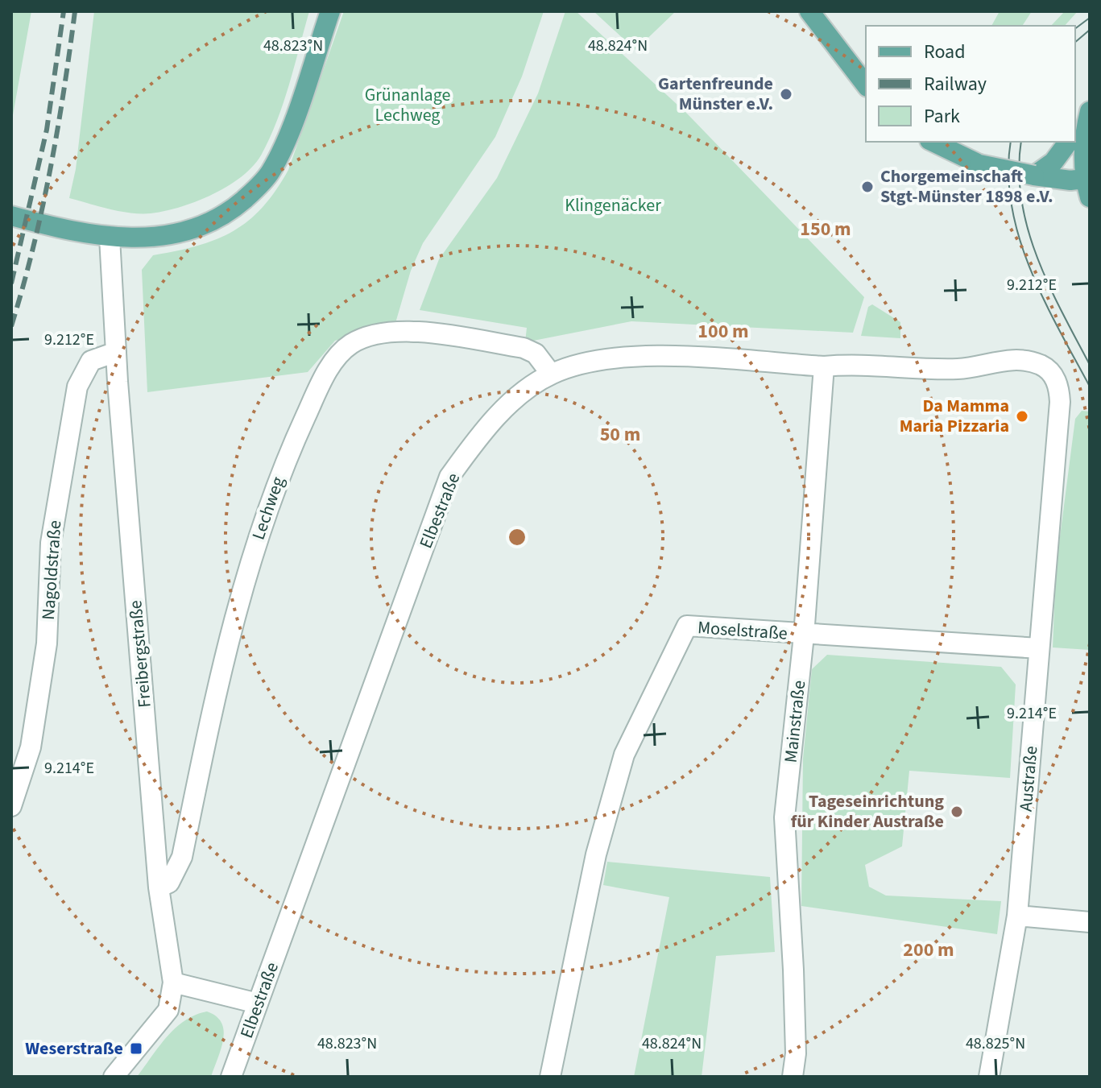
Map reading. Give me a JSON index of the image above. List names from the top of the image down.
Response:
{
  "streets": {
    "street": [
      "Lechweg",
      "Elbestraße",
      "Nagoldstraße",
      "Moselstraße",
      "Freibergstraße",
      "Mainstraße",
      "Austraße"
    ]
  },
  "crossings": [
    ["Lechweg", "Elbestraße"],
    ["Lechweg", "Freibergstraße"],
    ["Elbestraße", "Mainstraße"],
    ["Elbestraße", "Austraße"],
    ["Nagoldstraße", "Freibergstraße"],
    ["Moselstraße", "Mainstraße"],
    ["Moselstraße", "Austraße"]
  ],
  "parks": ["Grünanlage Lechweg", "Klingenäcker"],
  "places": {
    "other": [
      "Gartenfreunde Münster e.V.",
      "Chorgemeinschaft Stgt-Münster 1898 e.V.",
      "Da Mamma Maria Pizzaria",
      "Tageseinrichtung für Kinder Austraße"
    ],
    "transit": ["Weserstraße"]
  },
  "legend": ["Road", "Railway", "Park"],
  "coordinates": [
    "48.823°N",
    "48.824°N",
    "9.212°E",
    "9.214°E",
    "48.825°N"
  ],
  "rings": [
    "150 m",
    "100 m",
    "50 m",
    "200 m"
  ]
}
